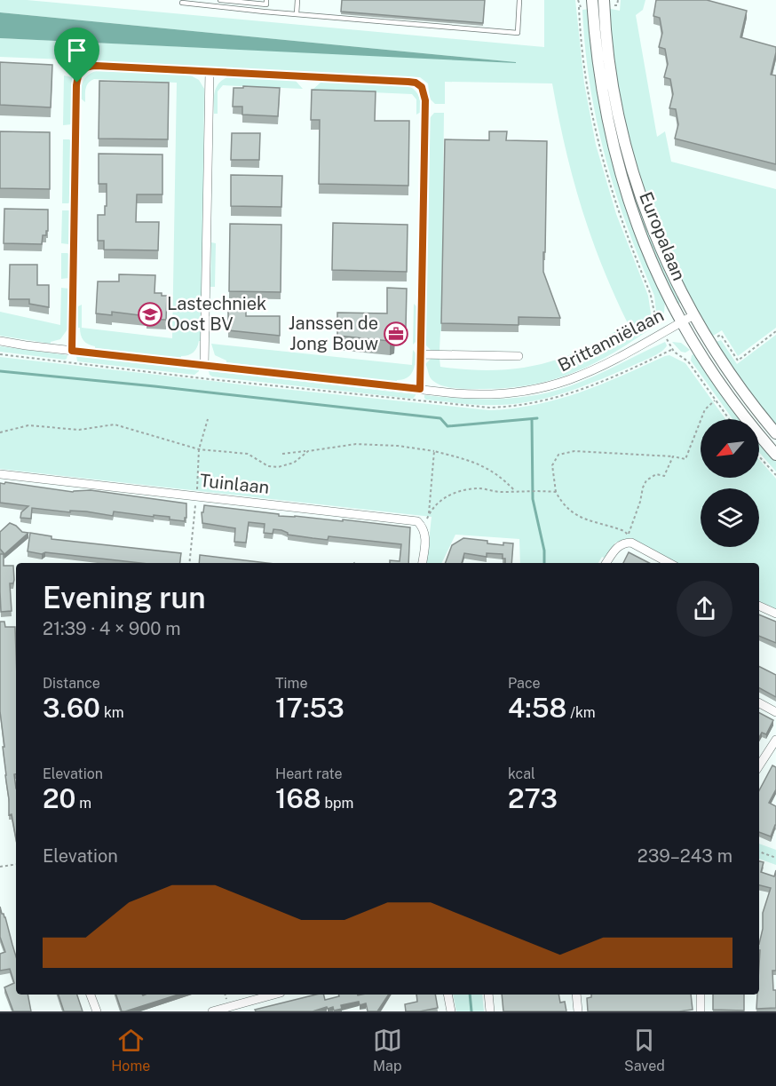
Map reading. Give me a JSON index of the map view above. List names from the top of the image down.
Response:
{
  "streets": {
    "street": ["Europalaan", "Brittanniëlaan", "Tuinlaan"]
  },
  "crossings": [
    ["Europalaan", "Brittanniëlaan"]
  ],
  "places": {
    "school or university": ["Lastechniek Oost BV"],
    "office": ["Janssen de Jong Bouw"]
  },
  "north": "bottom left",
  "page": {
    "heading": ["Evening run", "21:39 · 4 × 900 m"],
    "stats": [
      ["Distance", "3.60 km"],
      ["Time", "17:53"],
      ["Pace", "4:58 /km"],
      ["Elevation", "20 m"],
      ["Heart rate", "168 bpm"],
      ["kcal", "273"]
    ],
    "chart": ["Elevation", "239–243 m"],
    "tabs": ["Home", "Map", "Saved"]
  }
}
